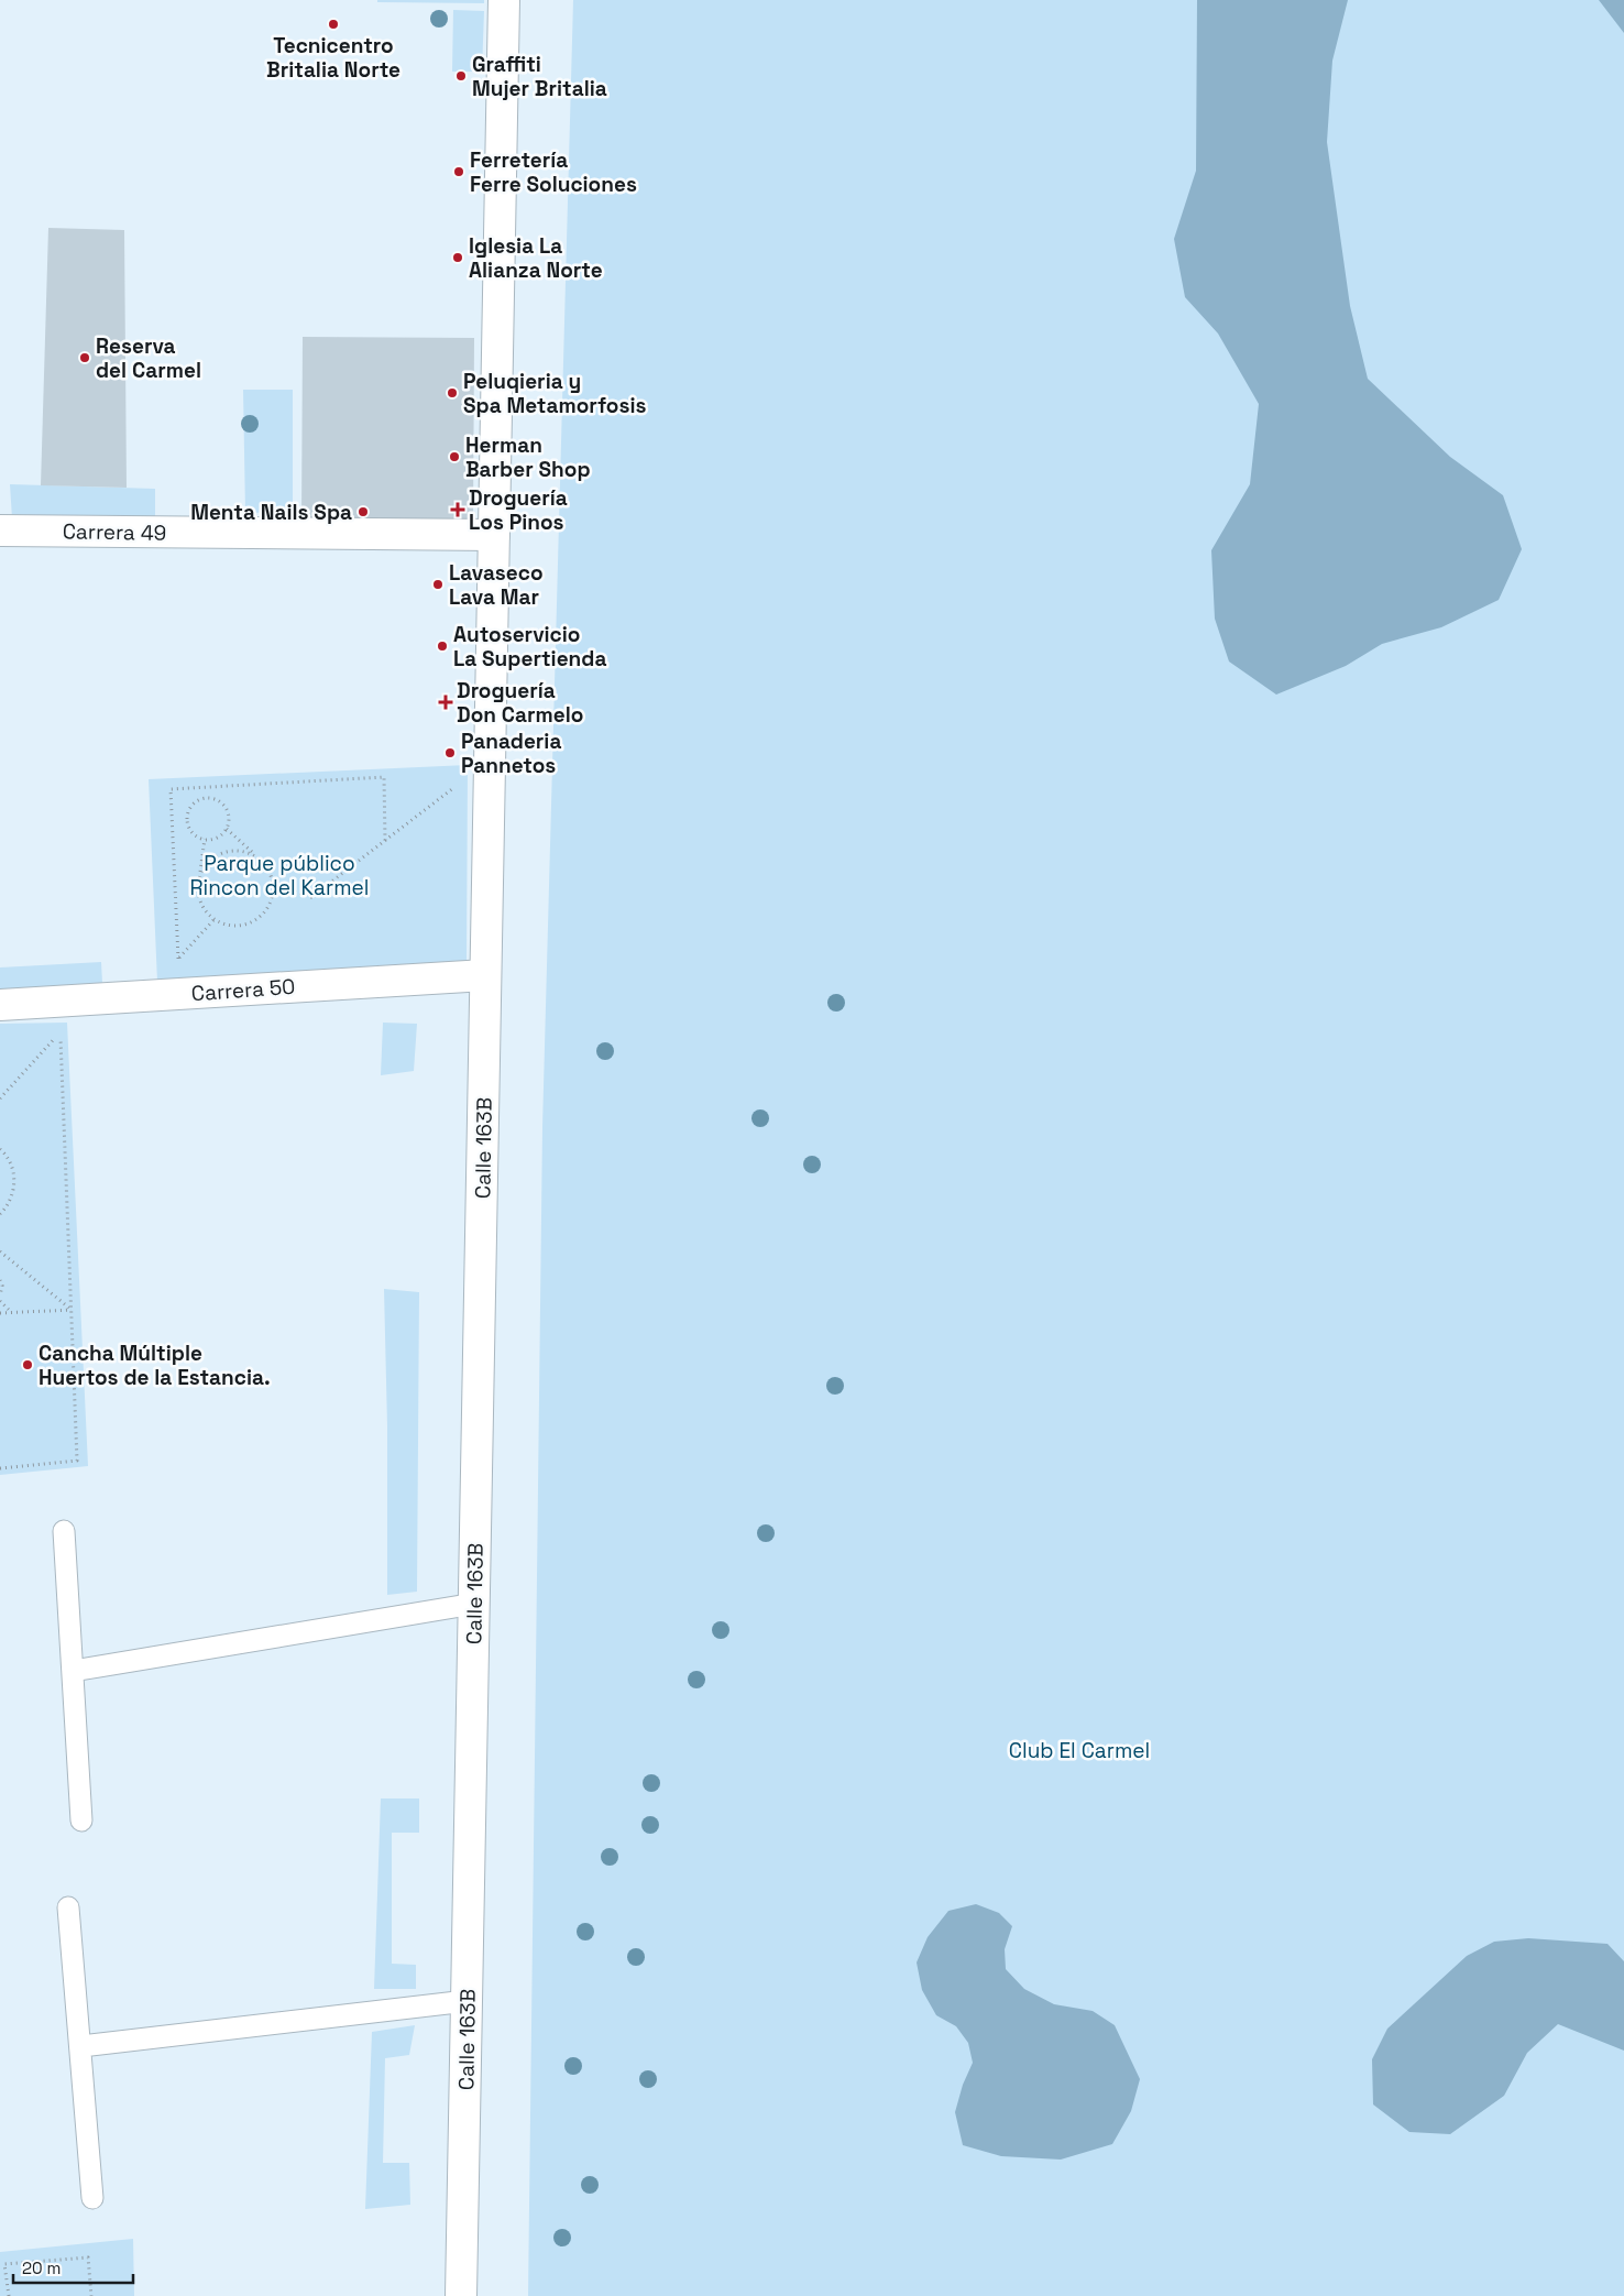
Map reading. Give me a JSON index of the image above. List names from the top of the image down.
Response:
{
  "streets": {
    "street": ["Carrera 49", "Carrera 50", "Calle 163B"]
  },
  "crossings": [
    ["Carrera 49", "Calle 163B"],
    ["Carrera 50", "Calle 163B"]
  ],
  "parks": ["Parque público Rincon del Karmel", "Club El Carmel"],
  "places": {
    "other": [
      "Tecnicentro Britalia Norte",
      "Graffiti Mujer Britalia",
      "Ferretería Ferre Soluciones",
      "Iglesia La Alianza Norte",
      "Reserva del Carmel",
      "Peluqieria y Spa Metamorfosis",
      "Herman Barber Shop",
      "Menta Nails Spa",
      "Lavaseco Lava Mar",
      "Autoservicio La Supertienda",
      "Panaderia Pannetos",
      "Cancha Múltiple Huertos de la Estancia."
    ],
    "health": ["Droguería Los Pinos", "Droguería Don Carmelo"]
  },
  "scale_bar": "20 m"
}
